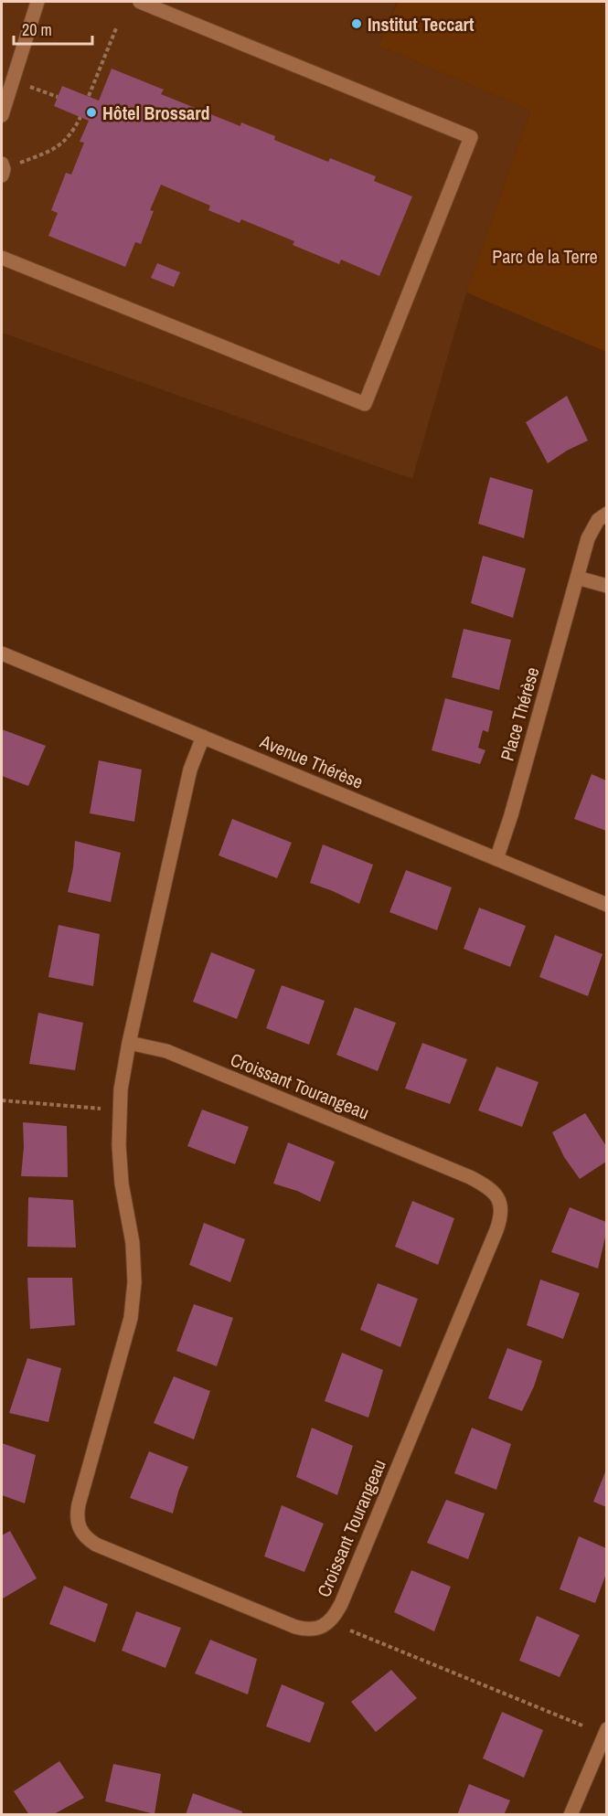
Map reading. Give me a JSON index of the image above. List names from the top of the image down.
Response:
{
  "streets": {
    "street": ["Place Thérèse", "Avenue Thérèse", "Croissant Tourangeau"]
  },
  "crossings": [
    ["Place Thérèse", "Avenue Thérèse"],
    ["Avenue Thérèse", "Croissant Tourangeau"]
  ],
  "parks": ["Parc de la Terre"],
  "places": ["Institut Teccart", "Hôtel Brossard"],
  "scale_bar": "20 m"
}
